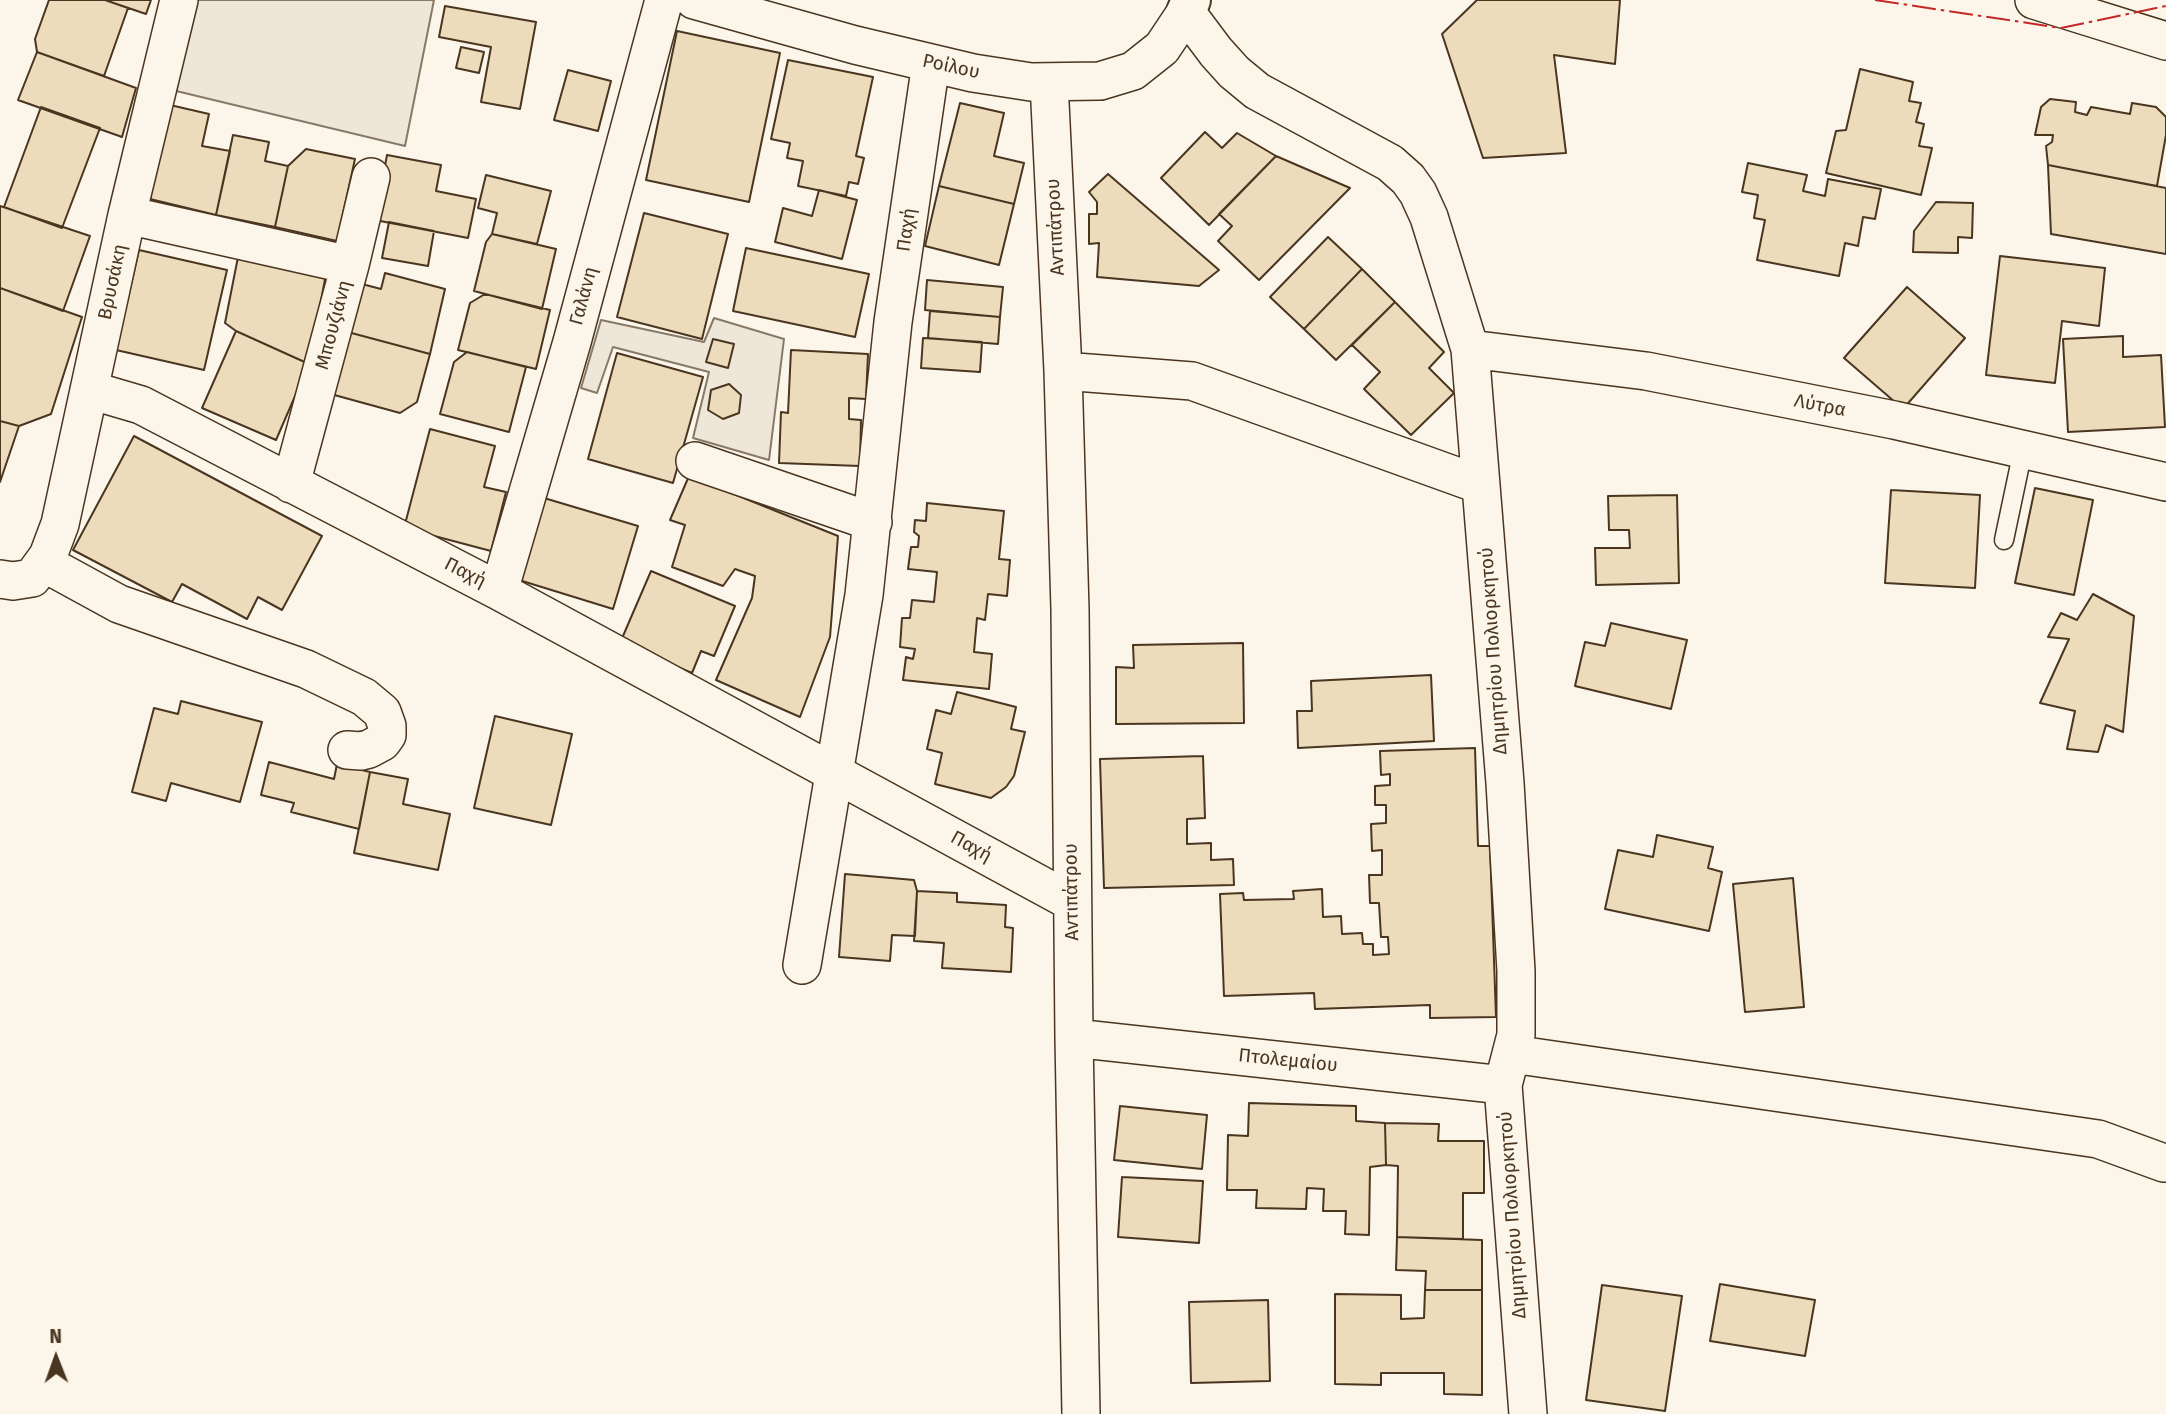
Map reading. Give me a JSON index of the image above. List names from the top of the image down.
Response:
{
  "streets": {
    "street": [
      "Ροίλου",
      "Αντιπάτρου",
      "Παχή",
      "Βρυσάκη",
      "Γαλάνη",
      "Μπουζιάνη",
      "Λύτρα",
      "Δημητρίου Πολιορκητού",
      "Πτολεμαίου"
    ]
  },
  "crossings": [
    ["Ροίλου", "Αντιπάτρου"],
    ["Ροίλου", "Παχή"],
    ["Ροίλου", "Δημητρίου Πολιορκητού"],
    ["Αντιπάτρου", "Παχή"],
    ["Αντιπάτρου", "Πτολεμαίου"],
    ["Παχή", "Βρυσάκη"],
    ["Παχή", "Γαλάνη"],
    ["Παχή", "Μπουζιάνη"],
    ["Βρυσάκη", "Μπουζιάνη"],
    ["Λύτρα", "Δημητρίου Πολιορκητού"],
    ["Δημητρίου Πολιορκητού", "Πτολεμαίου"]
  ],
  "north": "top"
}
